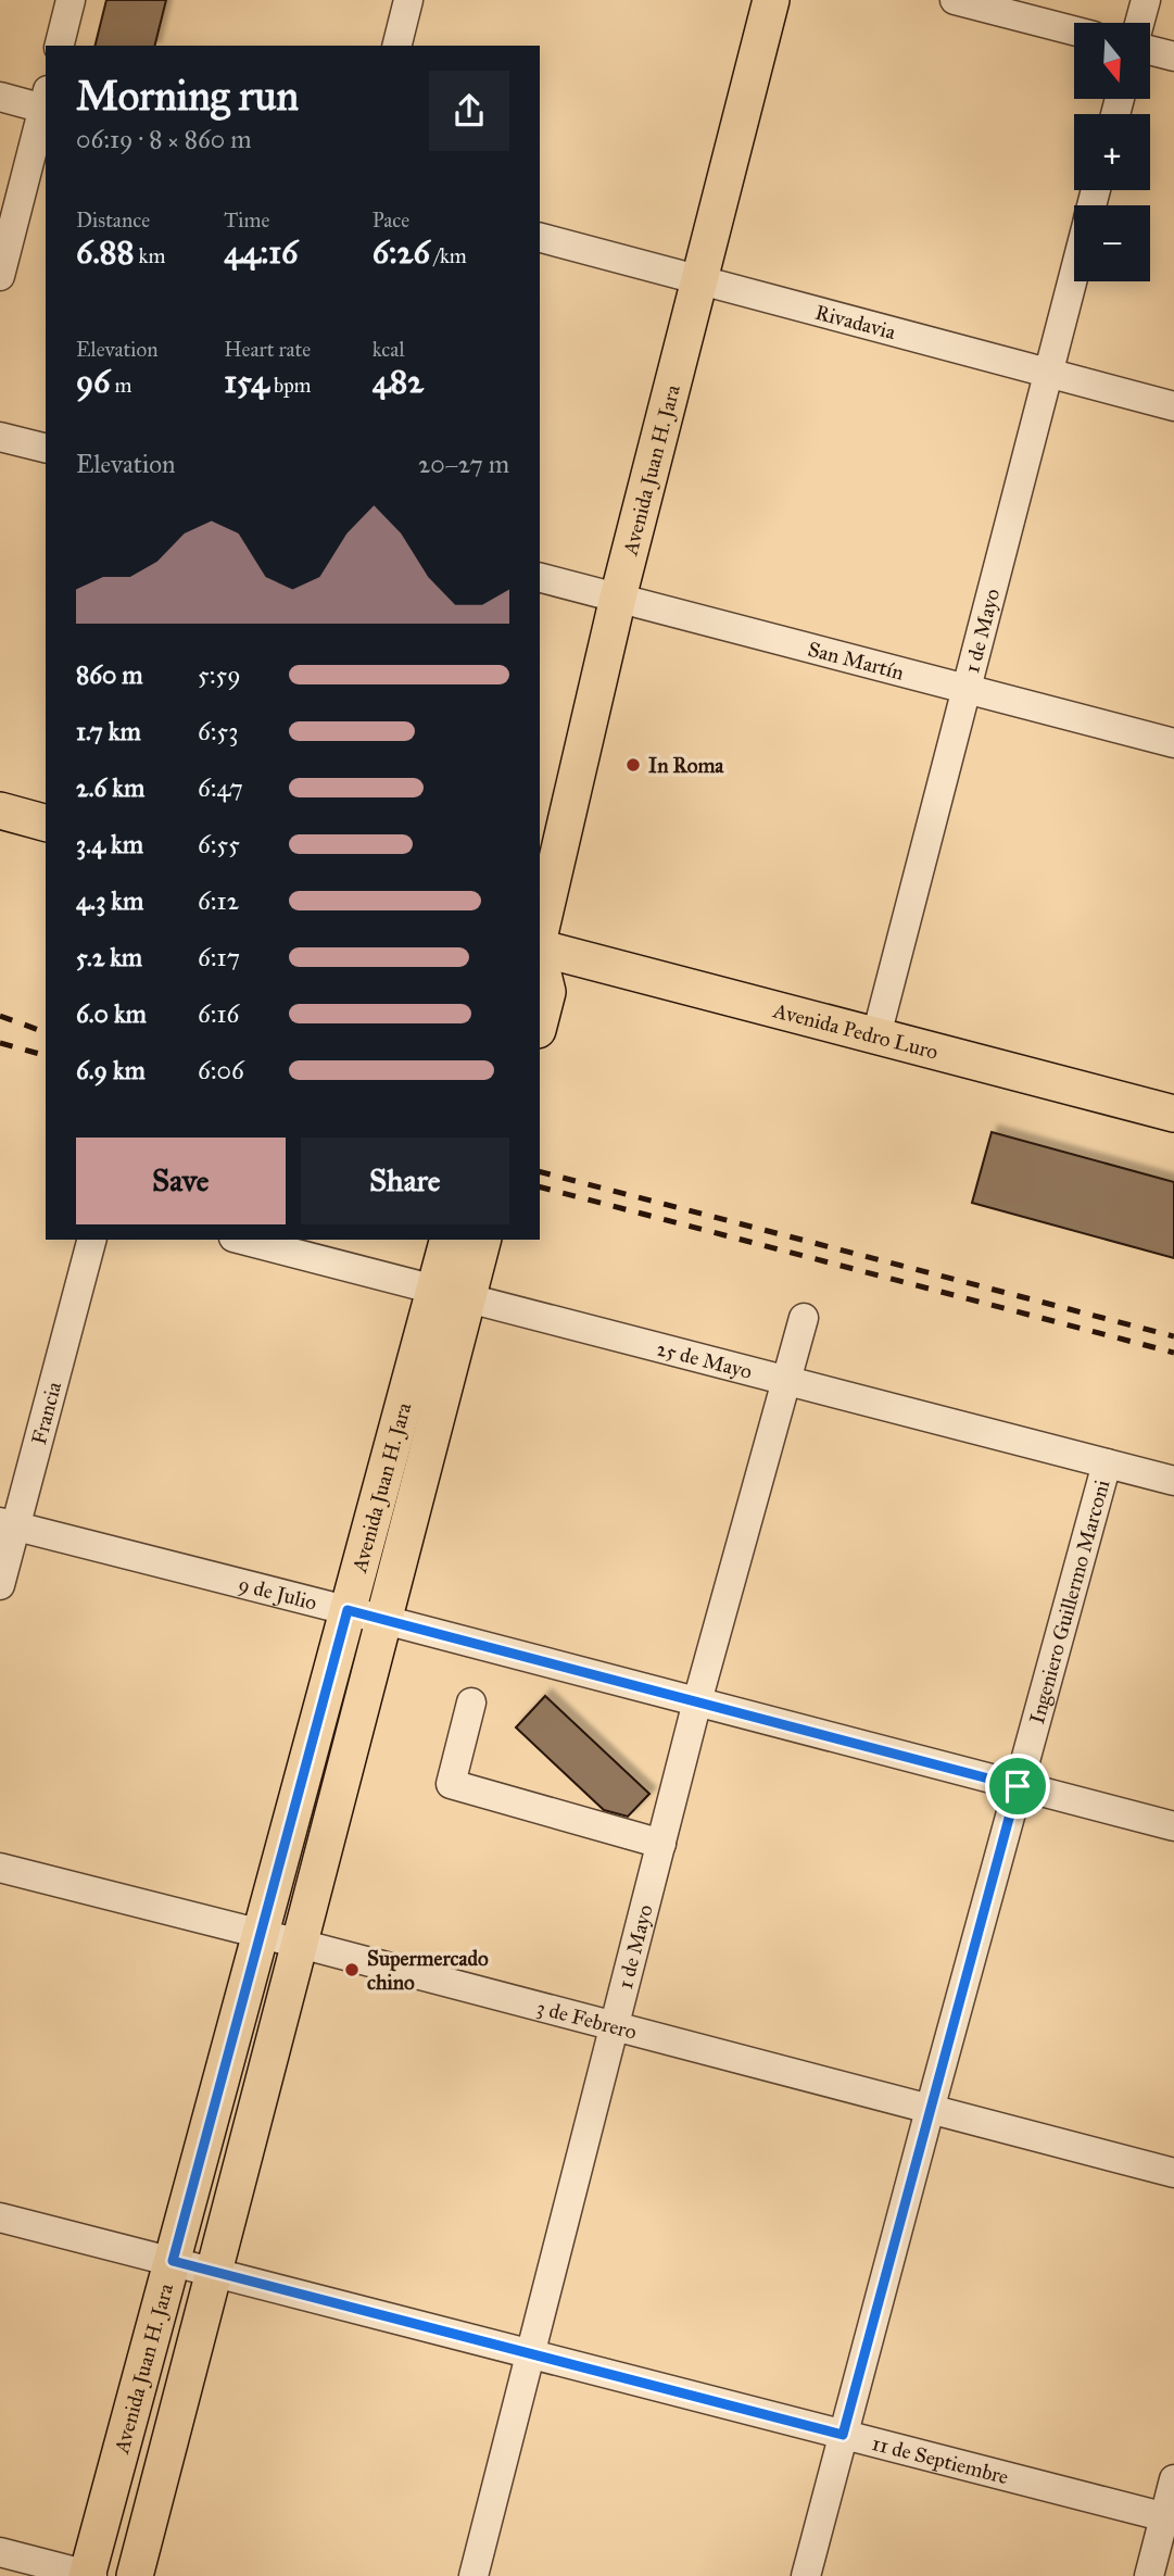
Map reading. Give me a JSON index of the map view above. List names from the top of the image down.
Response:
{
  "streets": {
    "main road": ["Avenida Juan H. Jara", "Avenida Pedro Luro"],
    "street": [
      "Rivadavia",
      "1 de Mayo",
      "San Martín",
      "25 de Mayo",
      "Francia",
      "9 de Julio",
      "Ingeniero Guillermo Marconi",
      "3 de Febrero",
      "11 de Septiembre"
    ]
  },
  "crossings": [
    ["Rivadavia", "Avenida Juan H. Jara"],
    ["Rivadavia", "1 de Mayo"],
    ["Avenida Juan H. Jara", "San Martín"],
    ["Avenida Juan H. Jara", "25 de Mayo"],
    ["Avenida Juan H. Jara", "9 de Julio"],
    ["Avenida Juan H. Jara", "3 de Febrero"],
    ["Avenida Juan H. Jara", "11 de Septiembre"],
    ["1 de Mayo", "San Martín"],
    ["1 de Mayo", "Avenida Pedro Luro"],
    ["1 de Mayo", "25 de Mayo"],
    ["1 de Mayo", "9 de Julio"],
    ["1 de Mayo", "3 de Febrero"],
    ["1 de Mayo", "11 de Septiembre"],
    ["25 de Mayo", "Ingeniero Guillermo Marconi"],
    ["Francia", "9 de Julio"],
    ["9 de Julio", "Ingeniero Guillermo Marconi"],
    ["Ingeniero Guillermo Marconi", "3 de Febrero"],
    ["Ingeniero Guillermo Marconi", "11 de Septiembre"]
  ],
  "places": ["In Roma", "Supermercado chino"],
  "north": "bottom",
  "page": {
    "map_buttons": ["+", "−"],
    "heading": ["Morning run", "06:19 · 8 × 860 m"],
    "stats": [
      ["Distance", "6.88 km"],
      ["Time", "44:16"],
      ["Pace", "6:26 /km"],
      ["Elevation", "96 m"],
      ["Heart rate", "154 bpm"],
      ["kcal", "482"]
    ],
    "chart": ["Elevation", "20–27 m"],
    "list": [
      {
        "name": "860 m",
        "note": "5:59"
      },
      {
        "name": "1.7 km",
        "note": "6:53"
      },
      {
        "name": "2.6 km",
        "note": "6:47"
      },
      {
        "name": "3.4 km",
        "note": "6:55"
      },
      {
        "name": "4.3 km",
        "note": "6:12"
      },
      {
        "name": "5.2 km",
        "note": "6:17"
      },
      {
        "name": "6.0 km",
        "note": "6:16"
      },
      {
        "name": "6.9 km",
        "note": "6:06"
      }
    ],
    "buttons": ["Save", "Share"]
  }
}
